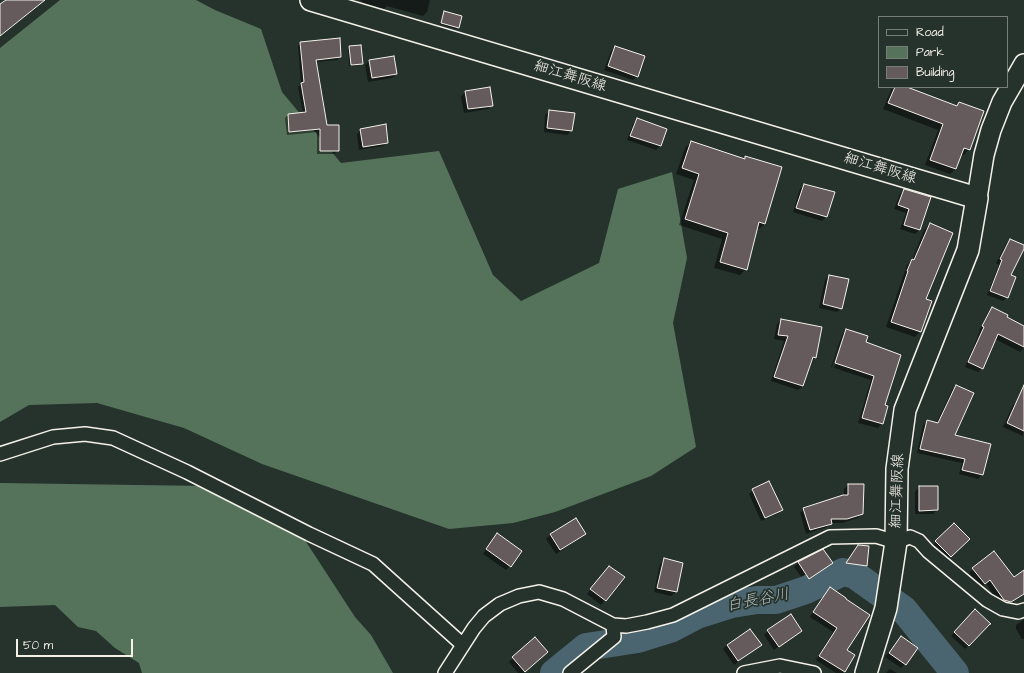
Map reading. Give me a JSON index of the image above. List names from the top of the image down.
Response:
{
  "streets": {
    "main road": ["細江舞阪線"]
  },
  "water": ["白長谷川"],
  "legend": ["Road", "Park", "Building"],
  "scale_bar": "50 m"
}
